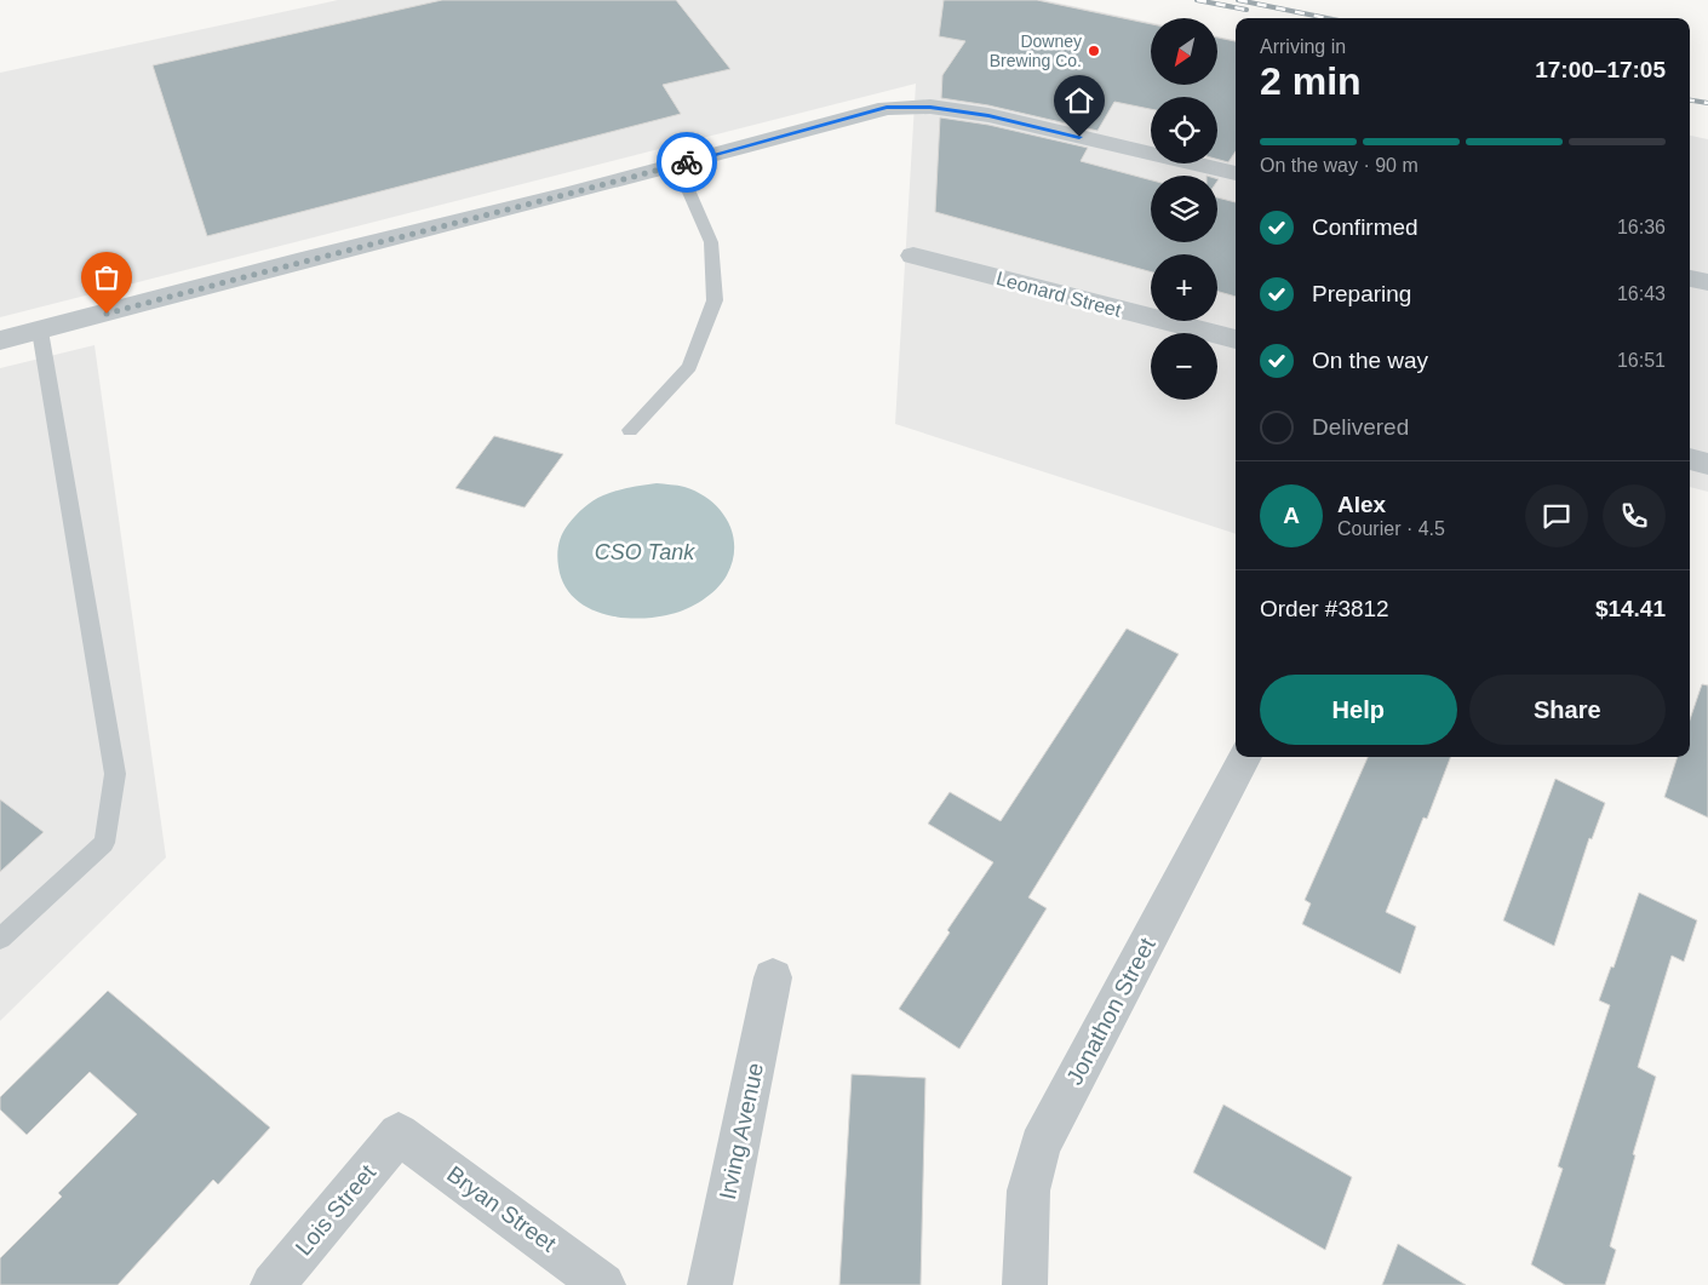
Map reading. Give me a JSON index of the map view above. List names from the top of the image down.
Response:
{
  "streets": {
    "street": [
      "Leonard Street",
      "Jonathon Street",
      "Irving Avenue",
      "Bryan Street",
      "Lois Street"
    ]
  },
  "crossings": [
    ["Bryan Street", "Lois Street"]
  ],
  "water": ["CSO Tank"],
  "places": ["Downey Brewing Co."],
  "north": "bottom left",
  "page": {
    "map_buttons": ["+", "−"],
    "heading": ["2 min", "Arriving in", "17:00–17:05"],
    "panel": [
      "Alex",
      "Courier · 4.5",
      "Order #3812",
      "$14.41"
    ],
    "bar": "On the way · 90 m",
    "list": [
      ["Confirmed", "16:36"],
      ["Preparing", "16:43"],
      ["On the way", "16:51"],
      "Delivered"
    ],
    "round": "A",
    "buttons": ["Help", "Share"]
  }
}
